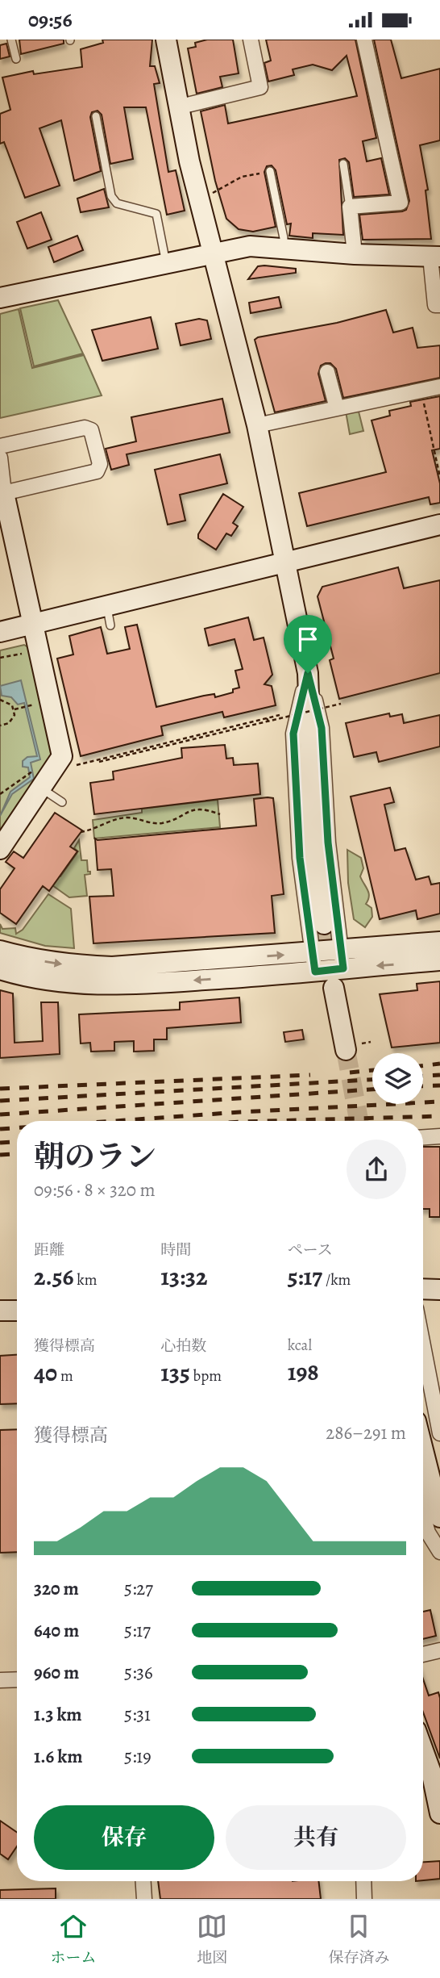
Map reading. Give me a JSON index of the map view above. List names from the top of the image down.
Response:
{
  "page": {
    "status": "09:56",
    "heading": ["朝のラン", "09:56 · 8 × 320 m"],
    "stats": [
      ["距離", "2.56 km"],
      ["時間", "13:32"],
      ["ペース", "5:17 /km"],
      ["獲得標高", "40 m"],
      ["心拍数", "135 bpm"],
      ["kcal", "198"]
    ],
    "chart": ["獲得標高", "286–291 m"],
    "list": [
      {
        "name": "320 m",
        "note": "5:27"
      },
      {
        "name": "640 m",
        "note": "5:17"
      },
      {
        "name": "960 m",
        "note": "5:36"
      },
      {
        "name": "1.3 km",
        "note": "5:31"
      },
      {
        "name": "1.6 km",
        "note": "5:19"
      }
    ],
    "buttons": ["保存", "共有"],
    "tabs": ["ホーム", "地図", "保存済み"]
  }
}
